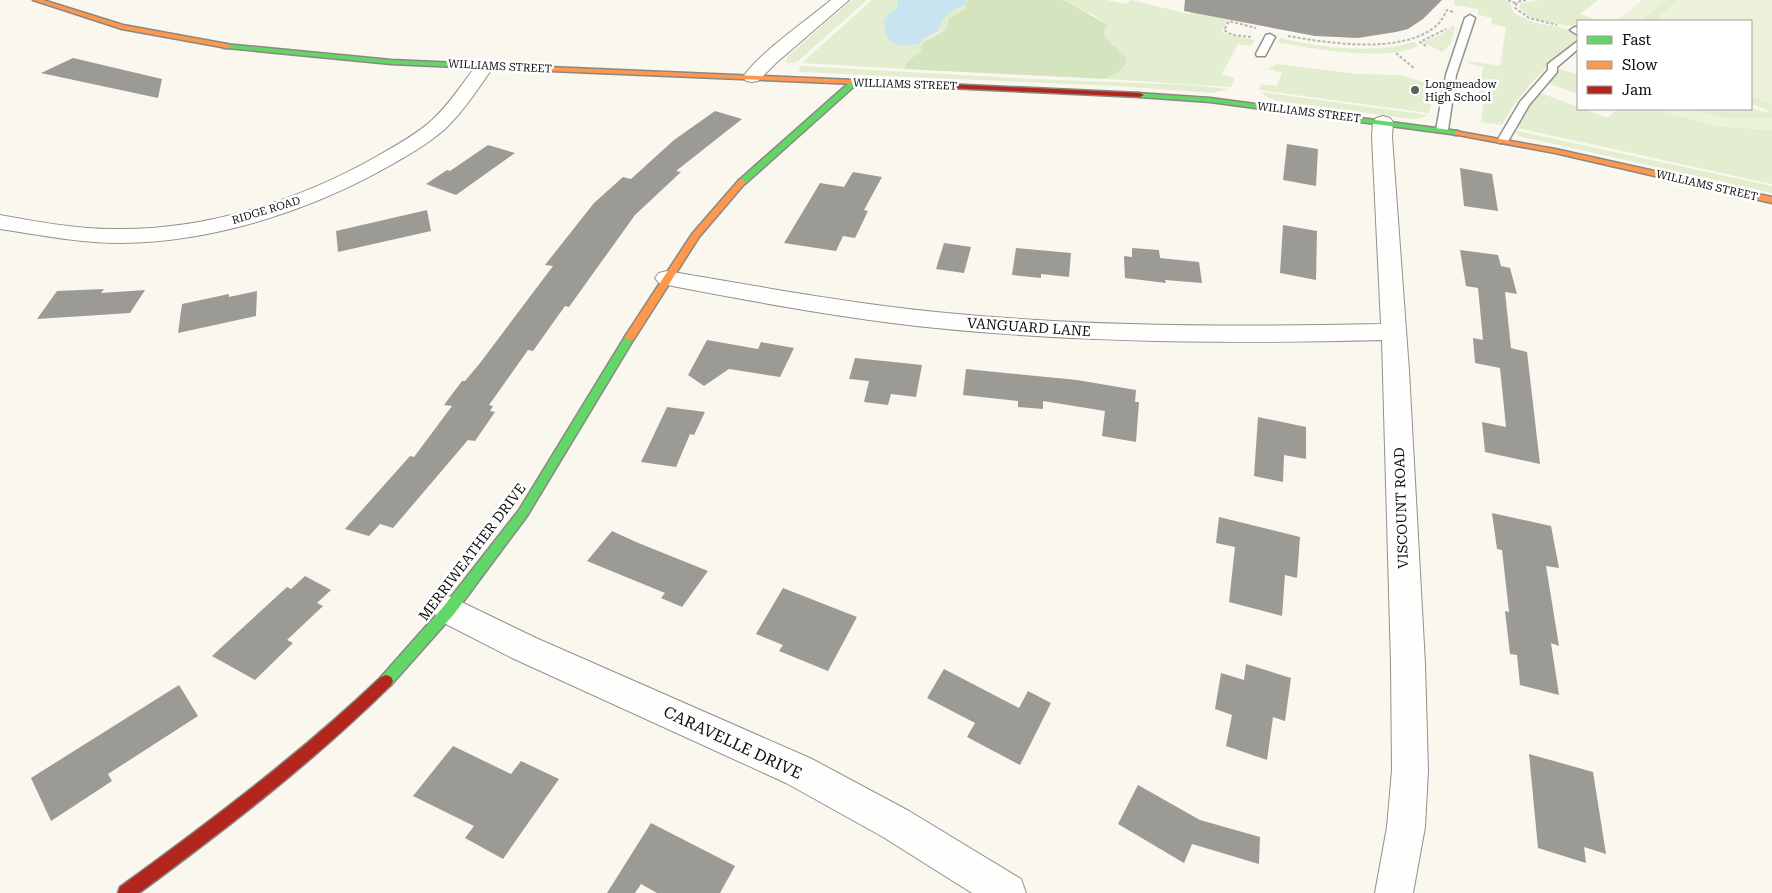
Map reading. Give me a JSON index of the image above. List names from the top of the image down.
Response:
{
  "streets": {
    "main road": ["WILLIAMS STREET", "MERRIWEATHER DRIVE"],
    "street": [
      "RIDGE ROAD",
      "VANGUARD LANE",
      "VISCOUNT ROAD",
      "CARAVELLE DRIVE"
    ]
  },
  "crossings": [
    ["WILLIAMS STREET", "RIDGE ROAD"],
    ["WILLIAMS STREET", "VISCOUNT ROAD"],
    ["WILLIAMS STREET", "MERRIWEATHER DRIVE"],
    ["VANGUARD LANE", "VISCOUNT ROAD"],
    ["VANGUARD LANE", "MERRIWEATHER DRIVE"],
    ["MERRIWEATHER DRIVE", "CARAVELLE DRIVE"]
  ],
  "places": ["Longmeadow High School"],
  "legend": ["Fast", "Slow", "Jam"]
}
